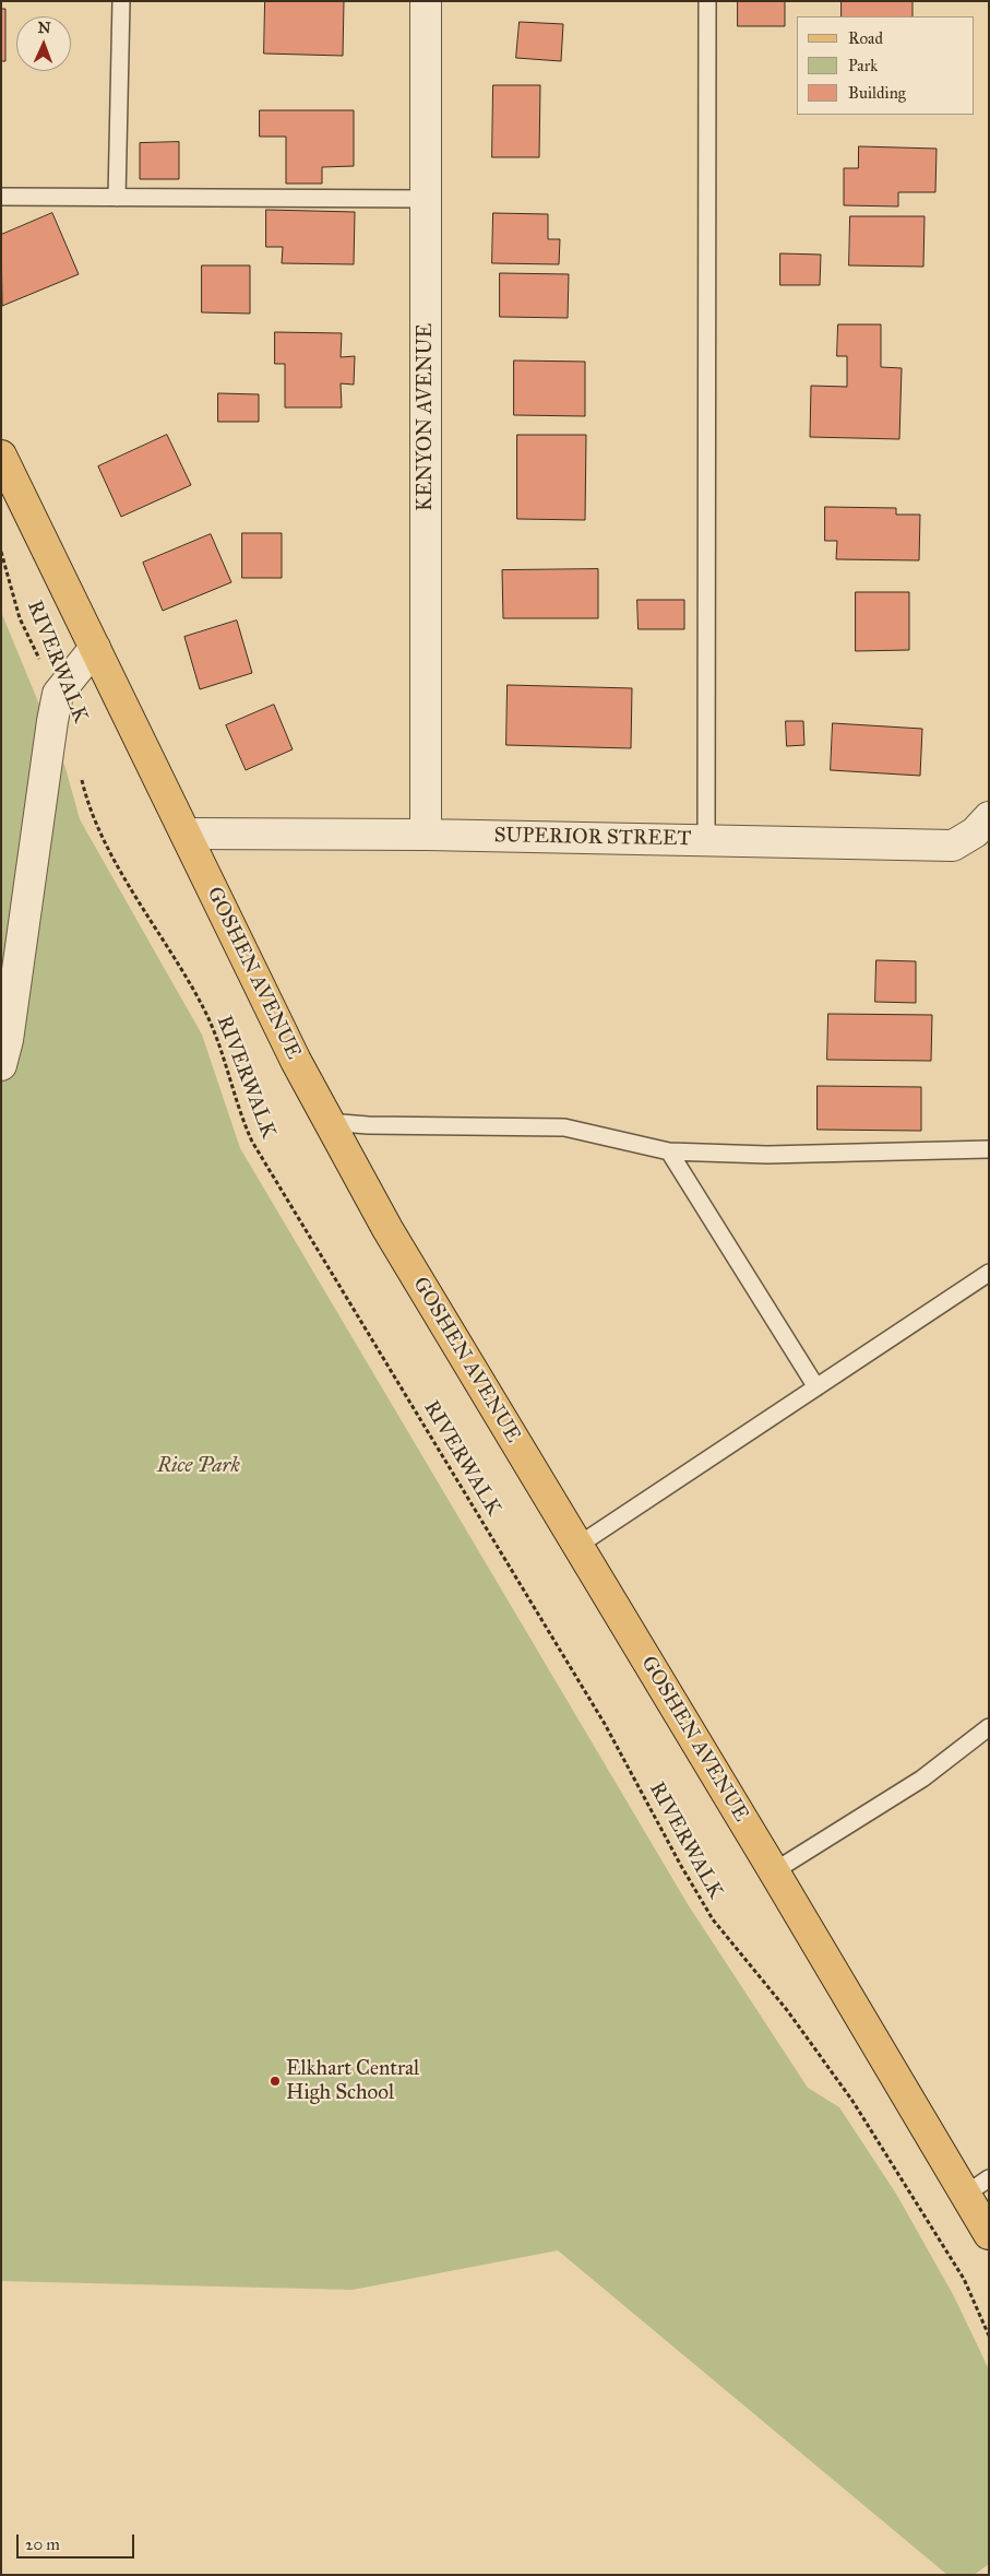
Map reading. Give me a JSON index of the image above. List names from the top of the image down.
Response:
{
  "streets": {
    "main road": ["GOSHEN AVENUE"],
    "street": ["KENYON AVENUE", "SUPERIOR STREET"],
    "path": ["RIVERWALK"]
  },
  "crossings": [
    ["KENYON AVENUE", "SUPERIOR STREET"],
    ["SUPERIOR STREET", "GOSHEN AVENUE"]
  ],
  "parks": ["Rice Park"],
  "places": ["Elkhart Central High School"],
  "legend": ["Road", "Park", "Building"],
  "scale_bar": "20 m",
  "north": "top"
}
